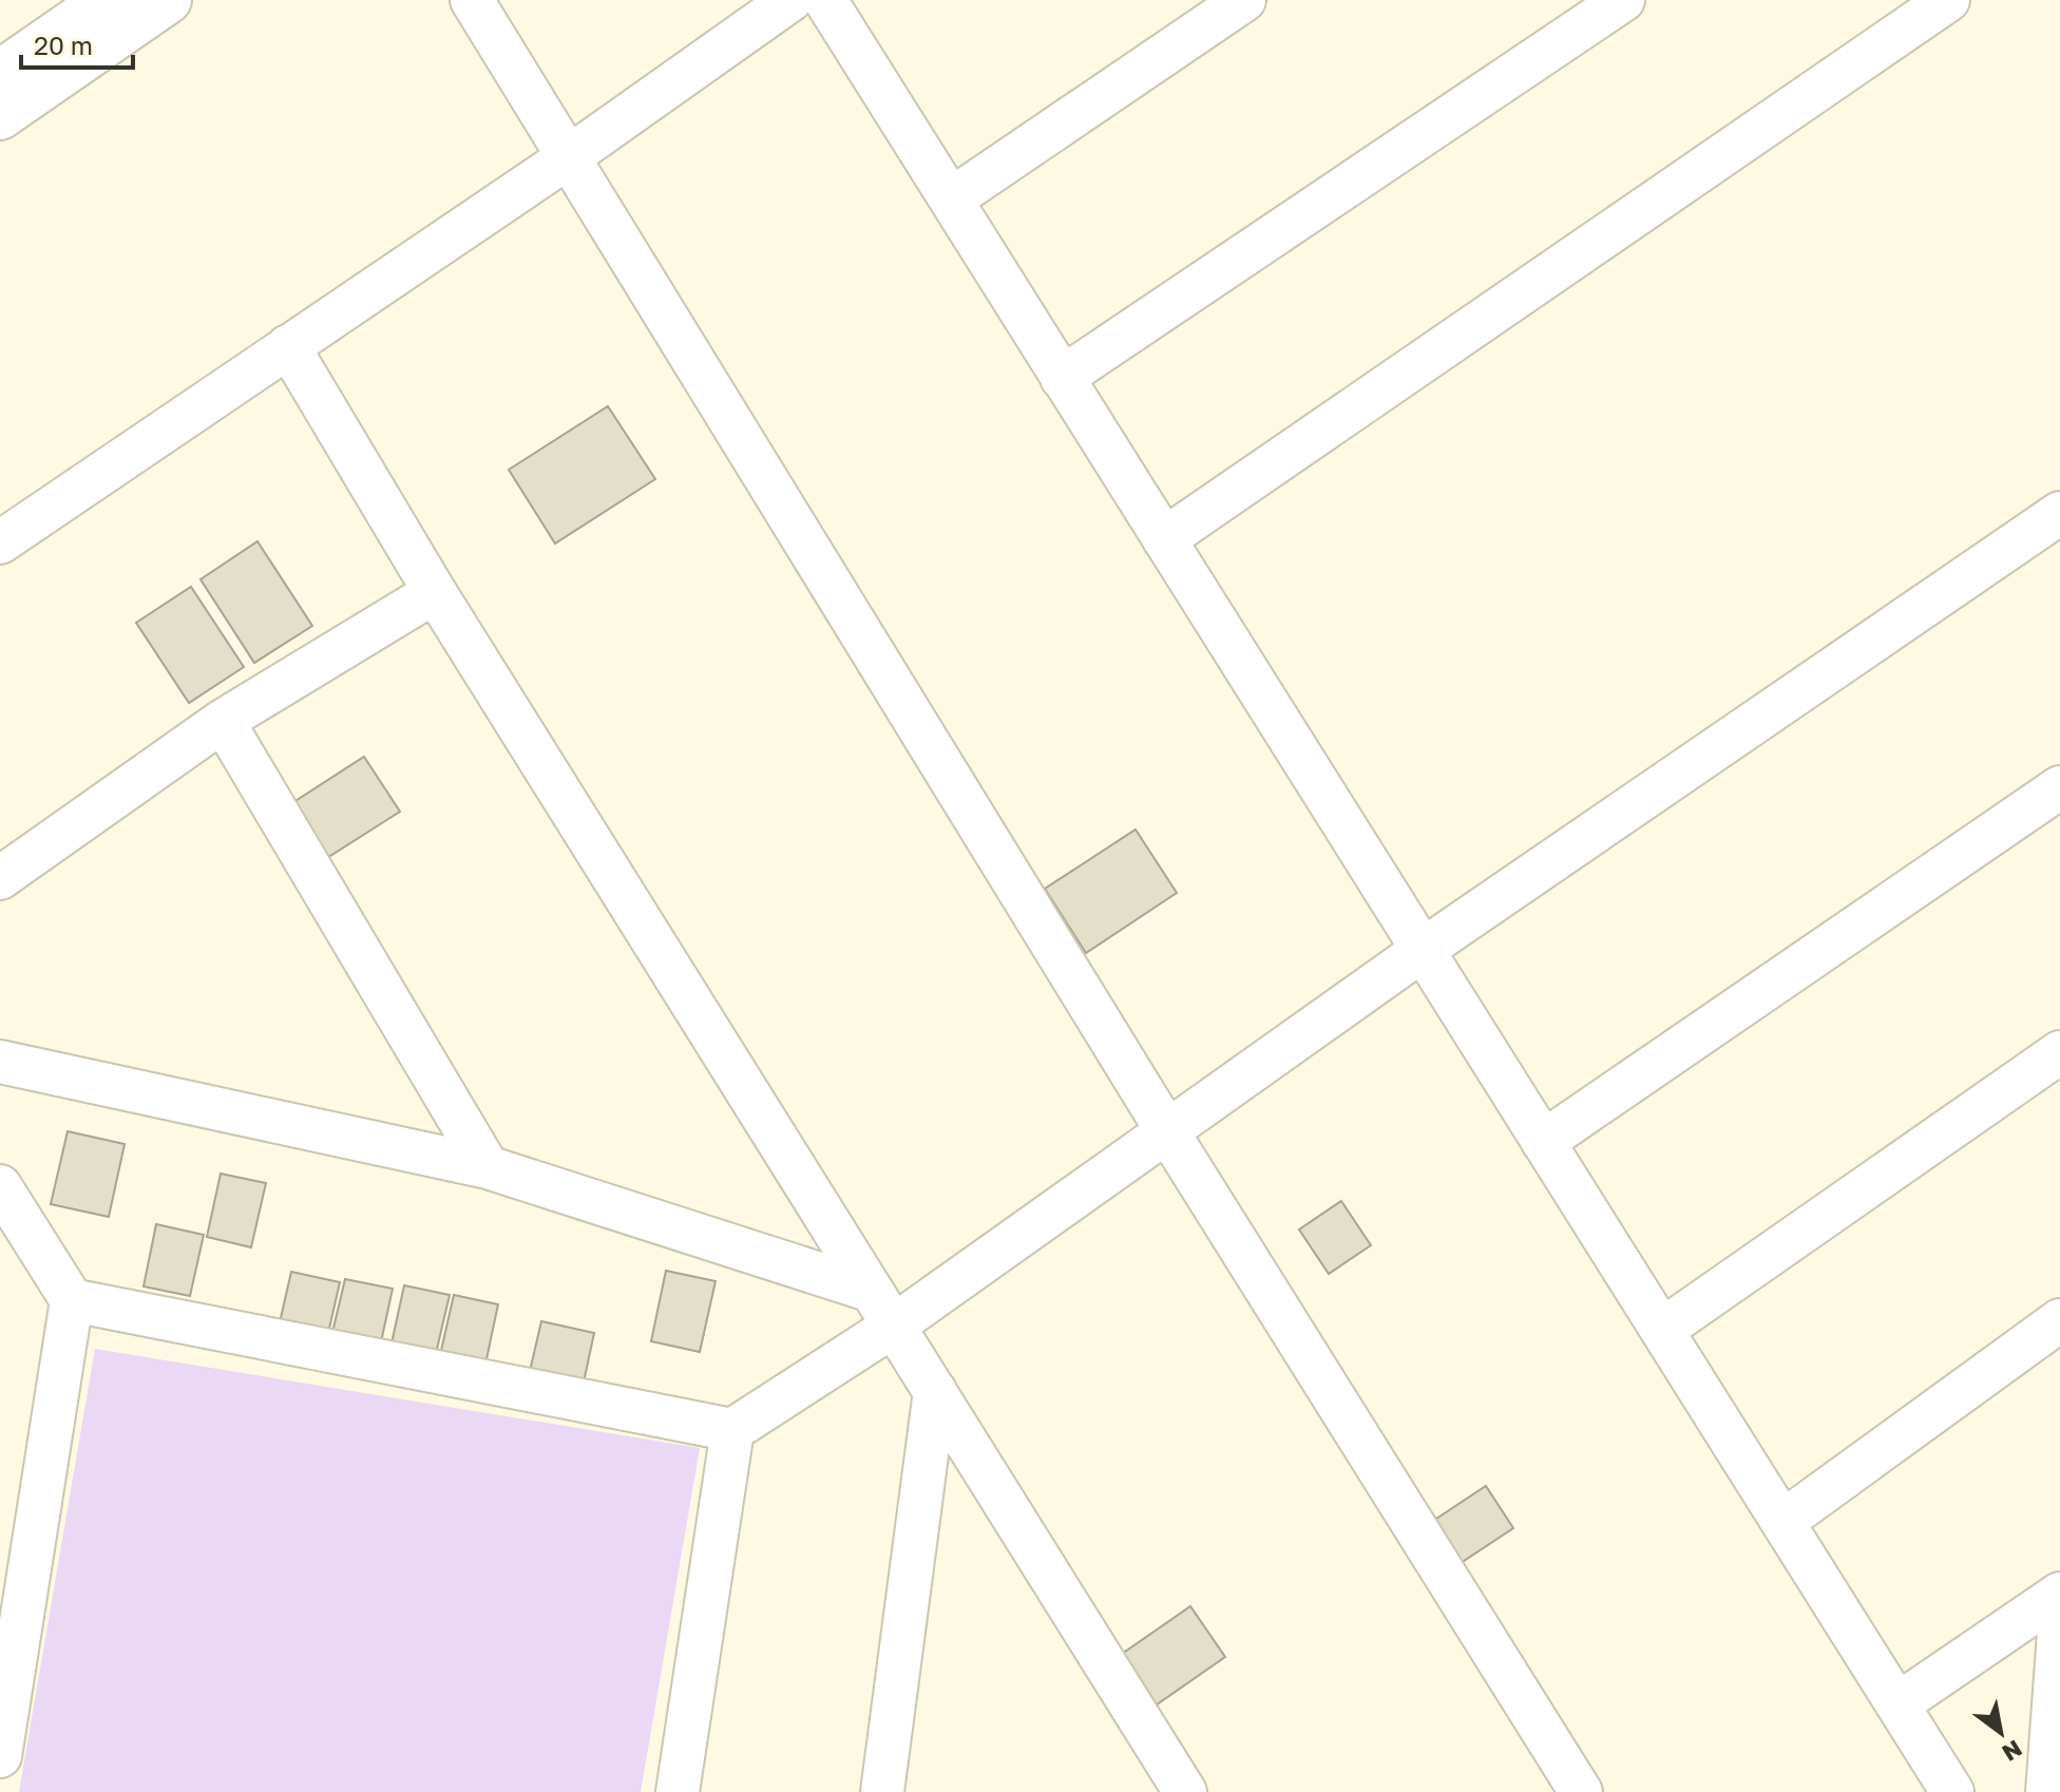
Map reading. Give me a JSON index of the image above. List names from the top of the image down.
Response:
{
  "scale_bar": "20 m",
  "north": "bottom right"
}
